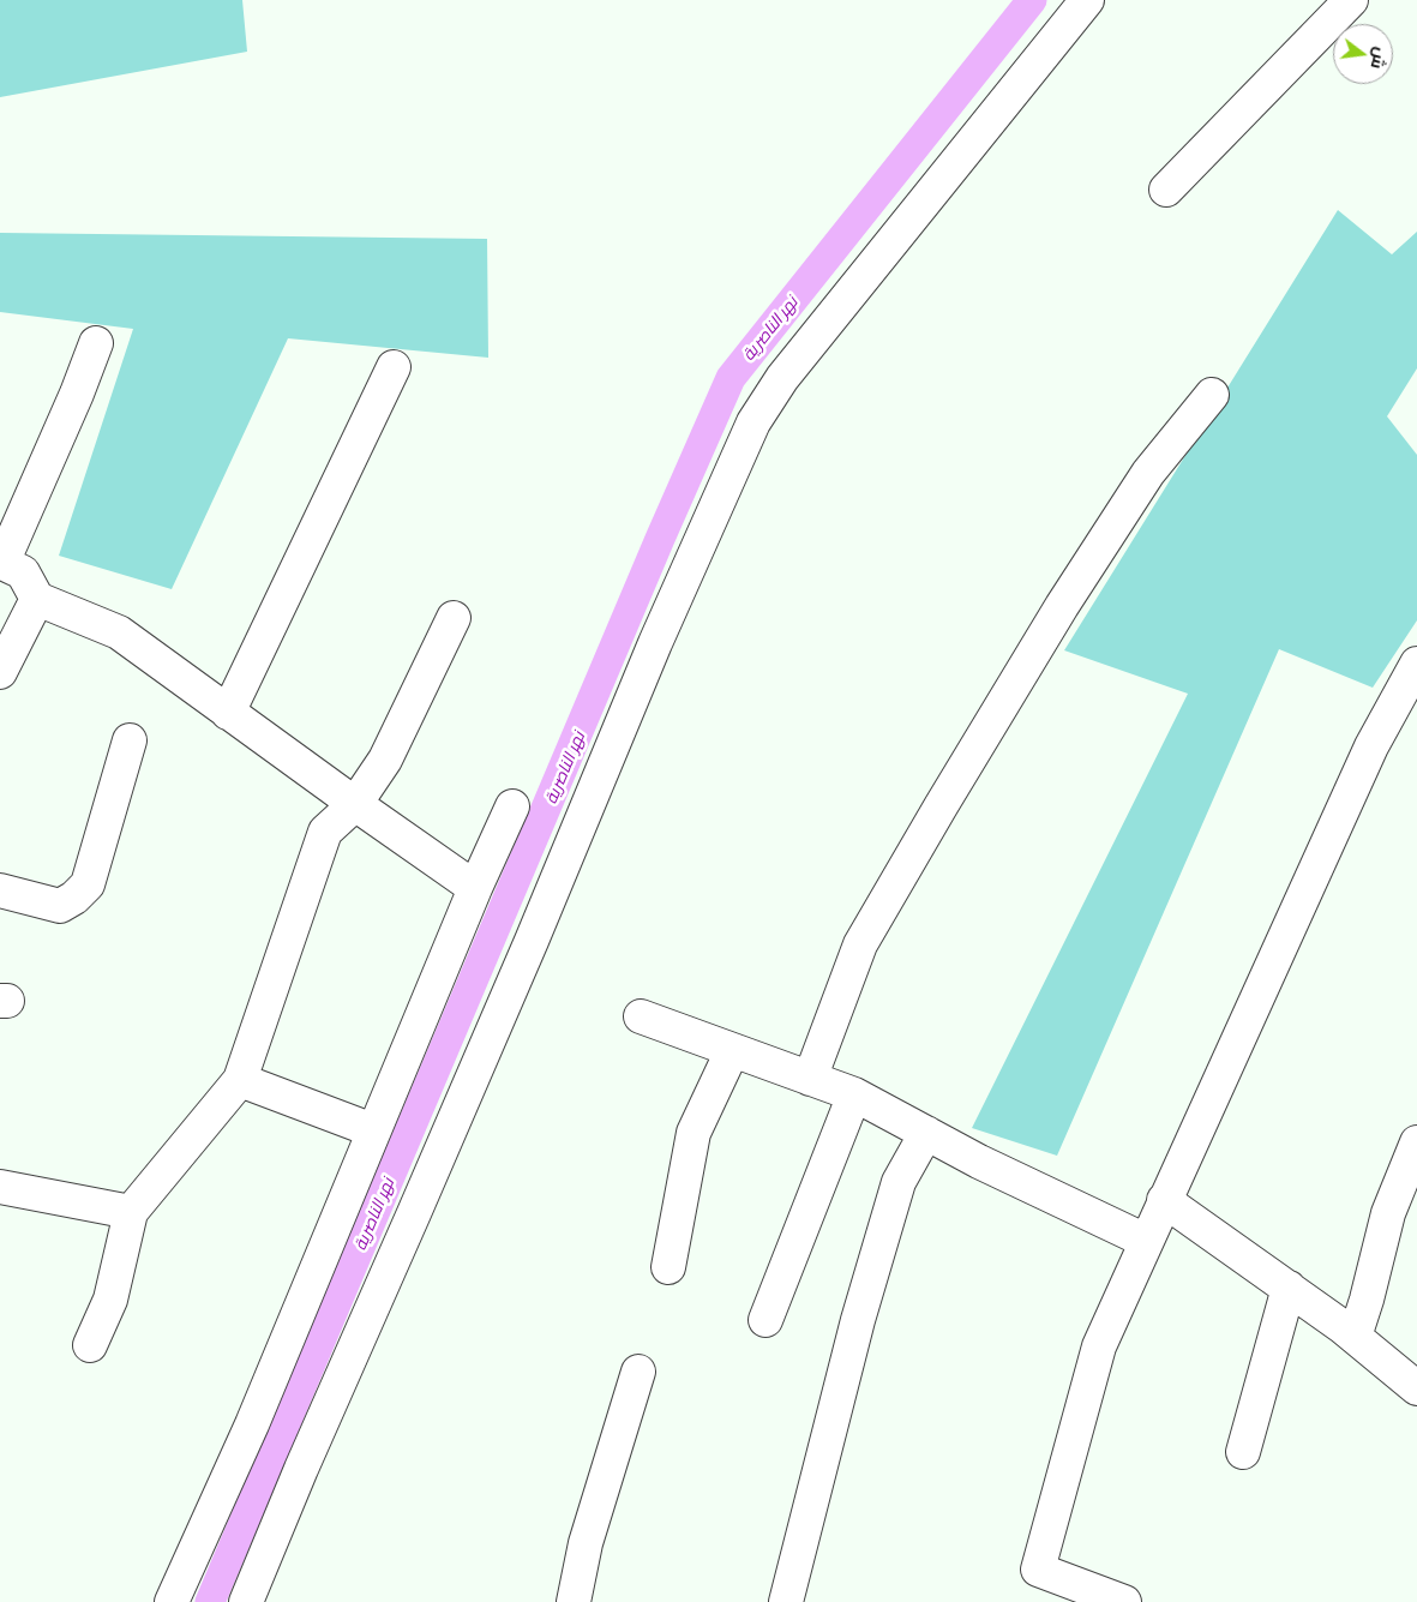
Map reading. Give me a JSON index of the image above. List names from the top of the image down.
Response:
{
  "water": ["نهر الناصرية"],
  "north": "right"
}
